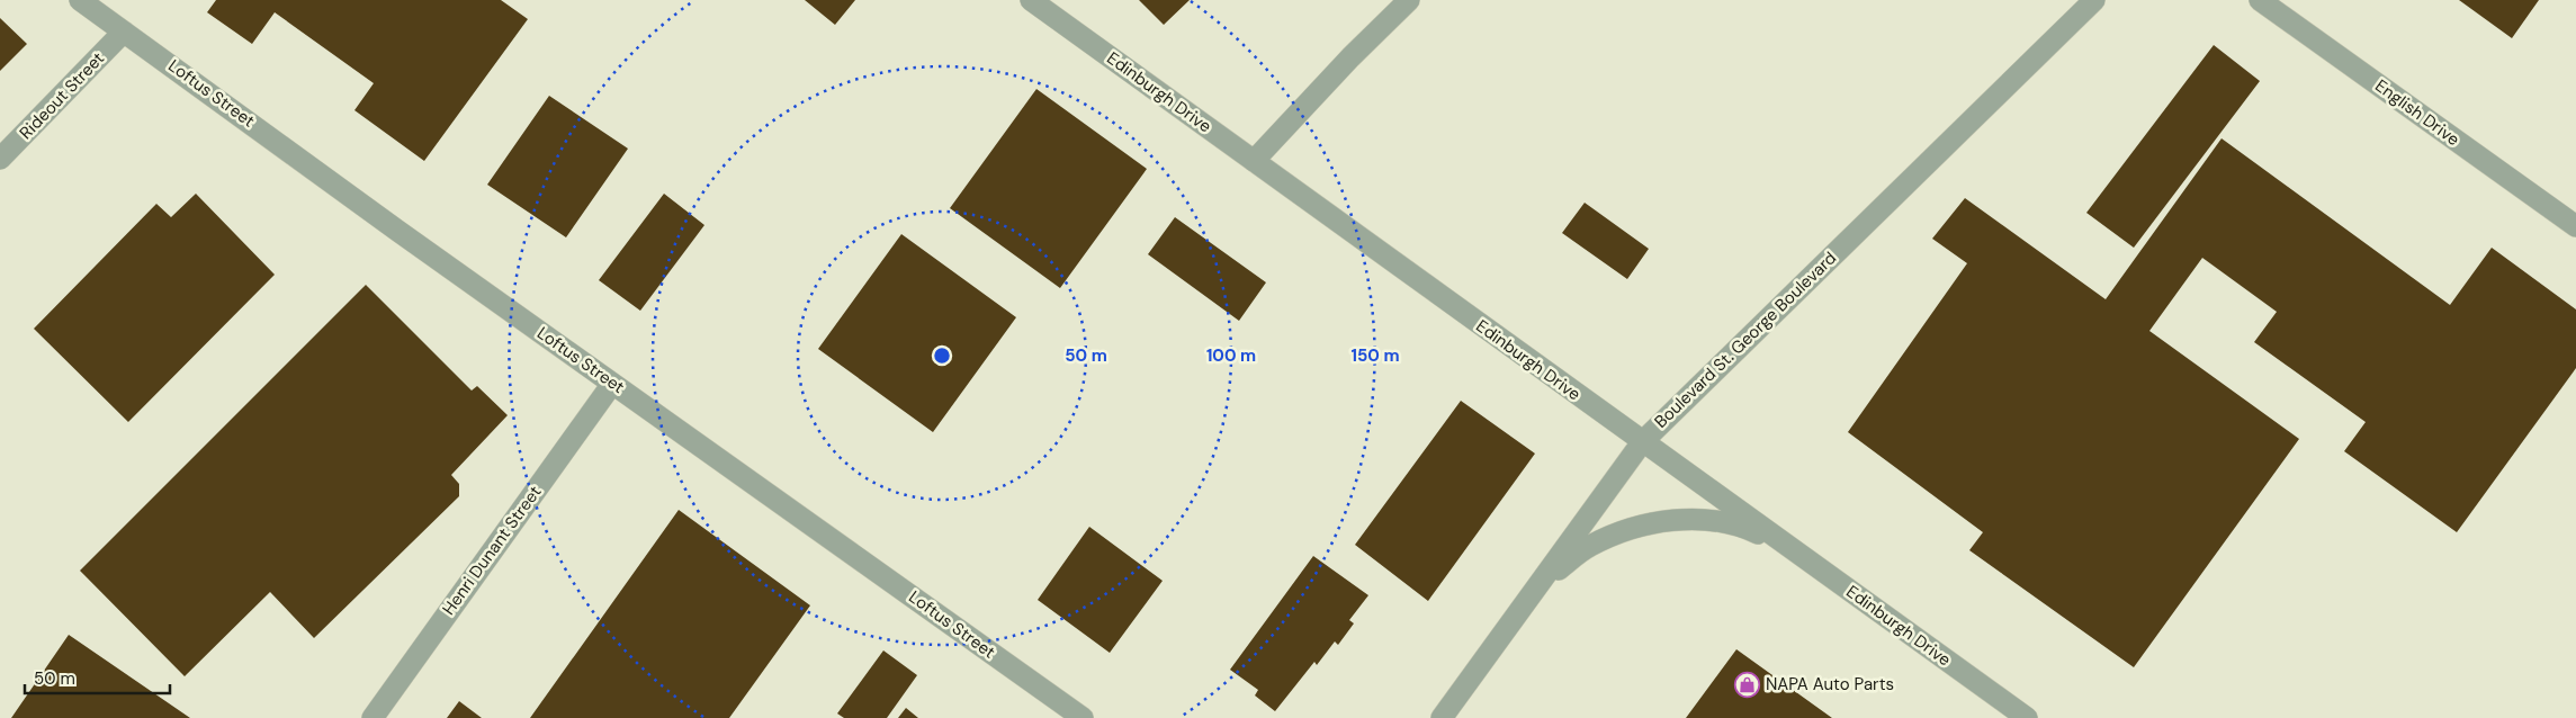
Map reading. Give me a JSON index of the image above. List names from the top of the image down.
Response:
{
  "streets": {
    "street": [
      "Edinburgh Drive",
      "Loftus Street",
      "Rideout Street",
      "English Drive",
      "Boulevard St. George Boulevard",
      "Henri Dunant Street"
    ]
  },
  "crossings": [
    ["Edinburgh Drive", "Boulevard St. George Boulevard"],
    ["Loftus Street", "Rideout Street"],
    ["Loftus Street", "Henri Dunant Street"]
  ],
  "places": {
    "shop": ["NAPA Auto Parts"]
  },
  "scale_bar": "50 m",
  "rings": ["50 m", "100 m", "150 m"]
}
